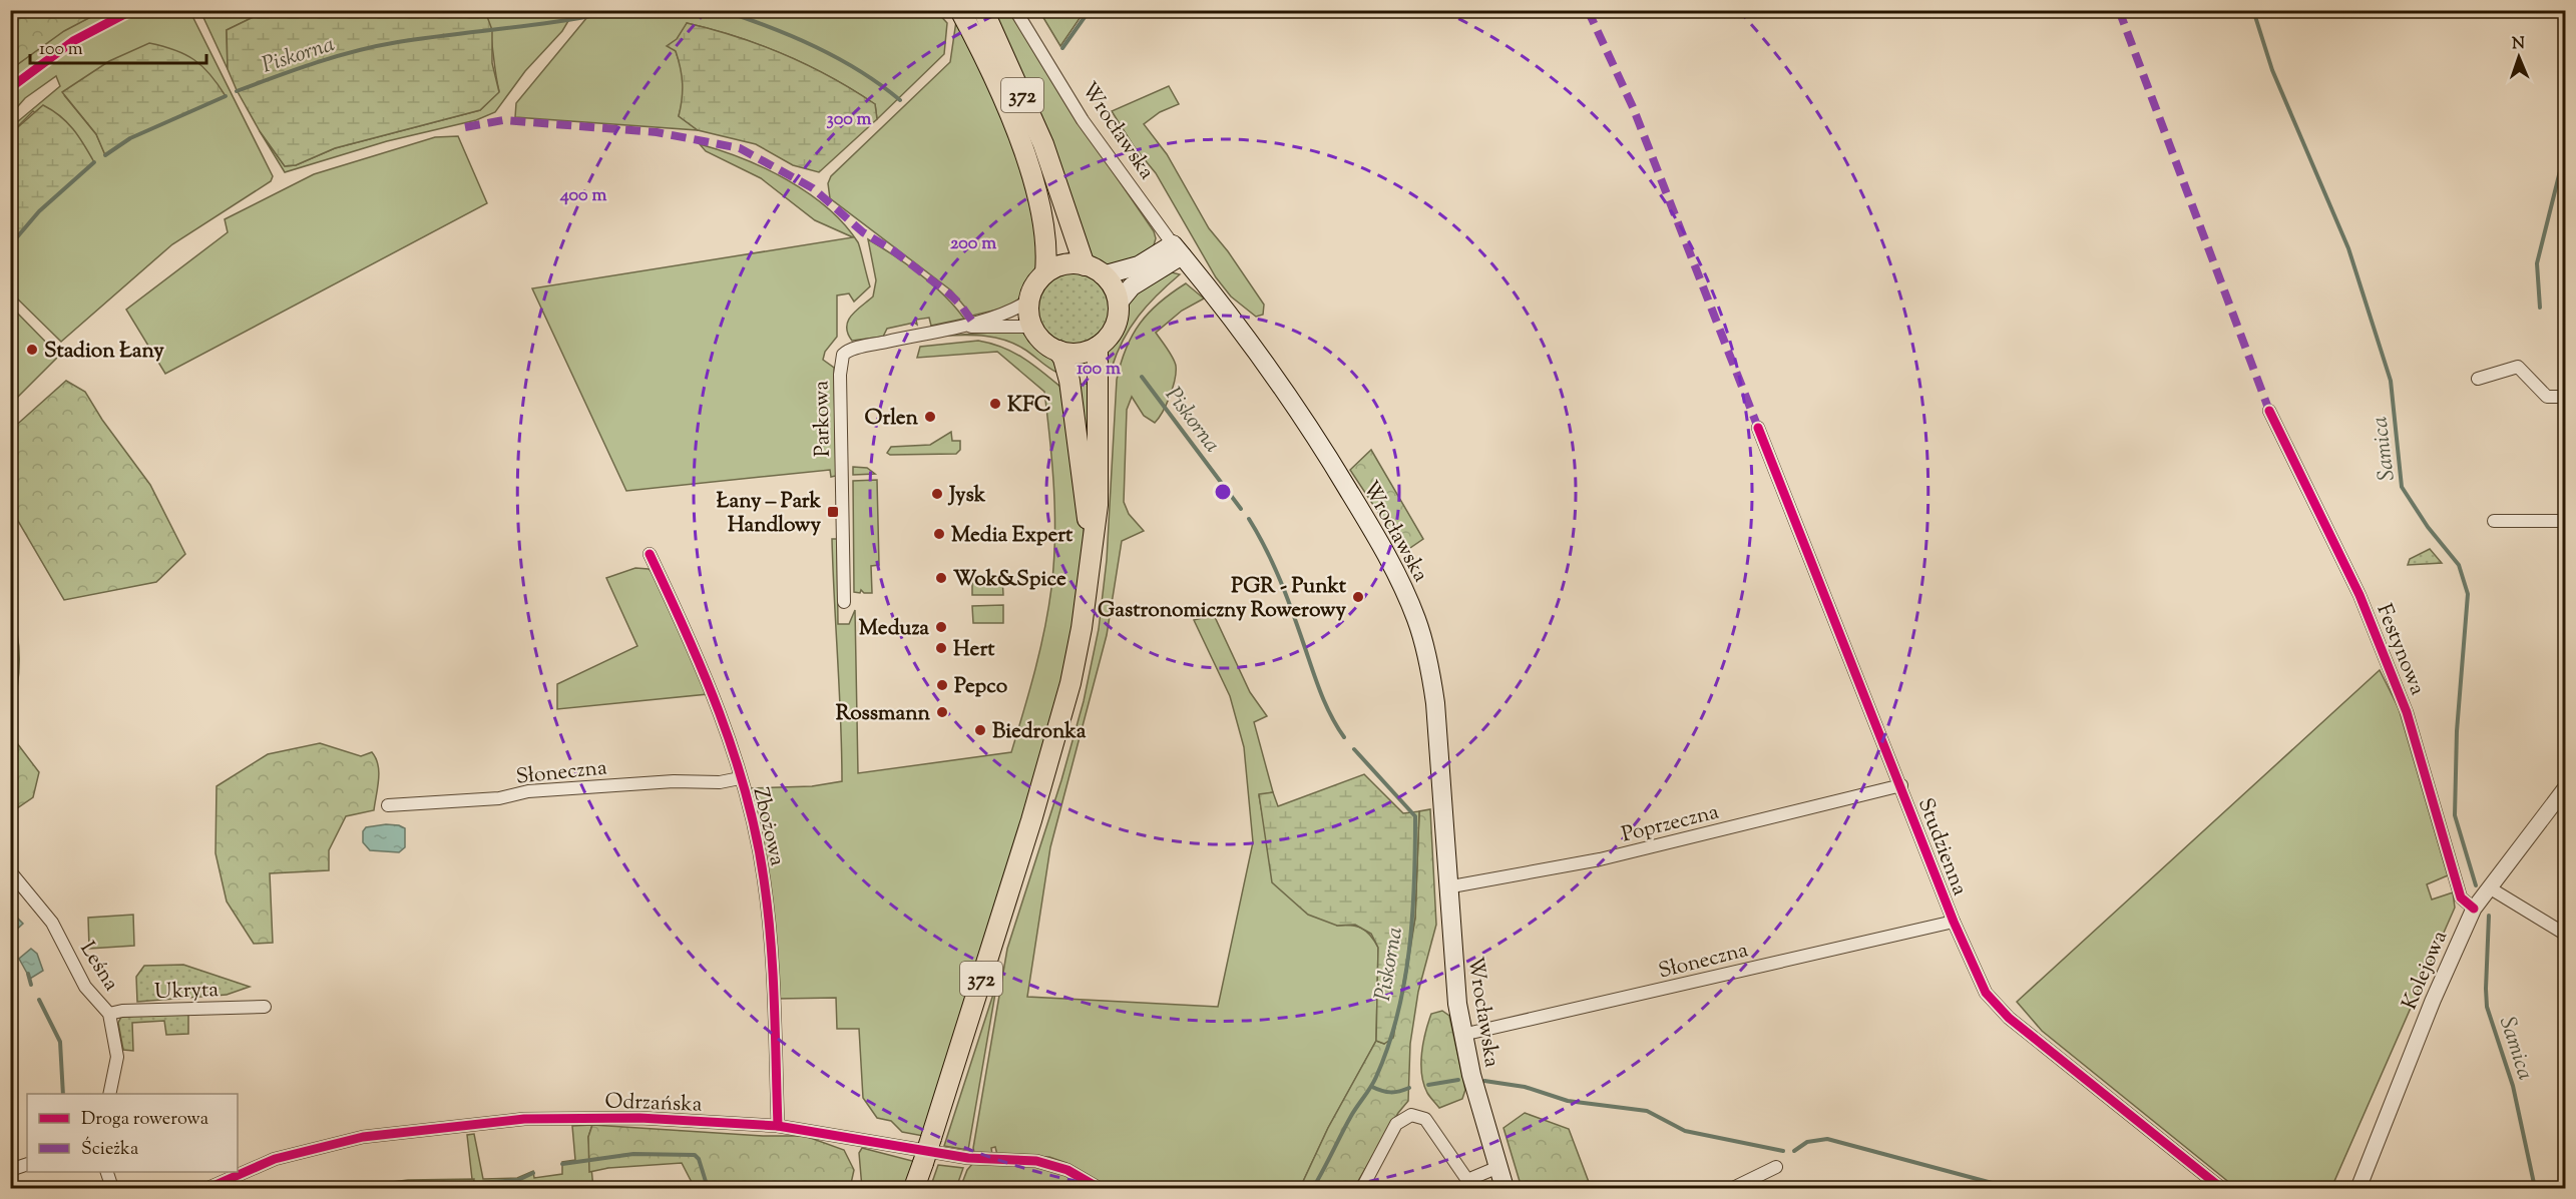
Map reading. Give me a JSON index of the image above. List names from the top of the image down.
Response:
{
  "streets": {
    "main road": ["372", "Wrocławska"],
    "street": [
      "Parkowa",
      "Festynowa",
      "Słoneczna",
      "Poprzeczna",
      "Zbożowa",
      "Studzienna",
      "Leśna",
      "Kolejowa",
      "Ukryta",
      "Odrzańska"
    ]
  },
  "crossings": [
    ["Wrocławska", "Słoneczna"],
    ["Wrocławska", "Poprzeczna"],
    ["Festynowa", "Kolejowa"],
    ["Słoneczna", "Zbożowa"],
    ["Słoneczna", "Studzienna"],
    ["Poprzeczna", "Studzienna"],
    ["Zbożowa", "Odrzańska"],
    ["Leśna", "Ukryta"]
  ],
  "water": ["Piskorna", "Samica"],
  "places": {
    "other": [
      "Stadion Łany",
      "KFC",
      "Orlen",
      "Jysk",
      "Media Expert",
      "Wok&Spice",
      "PGR - Punkt Gastronomiczny Rowerowy",
      "Meduza",
      "Hert",
      "Pepco",
      "Rossmann",
      "Biedronka"
    ],
    "transit": ["Łany – Park Handlowy"]
  },
  "legend": ["Droga rowerowa", "Ścieżka"],
  "scale_bar": "100 m",
  "north": "top",
  "rings": [
    "300 m",
    "400 m",
    "200 m",
    "100 m"
  ]
}
